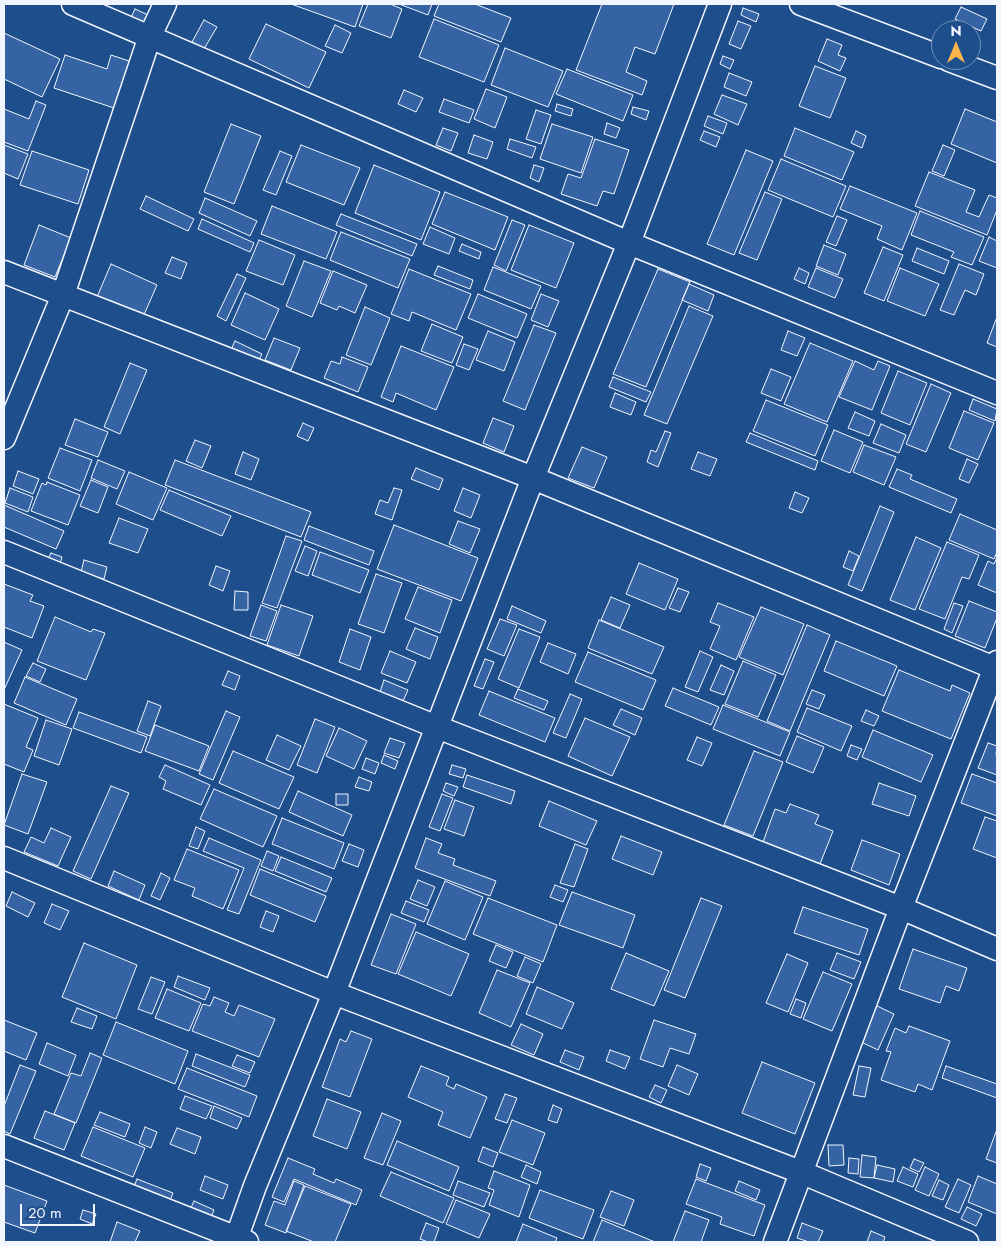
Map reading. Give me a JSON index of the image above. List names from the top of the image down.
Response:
{
  "scale_bar": "20 m",
  "north": "top"
}
